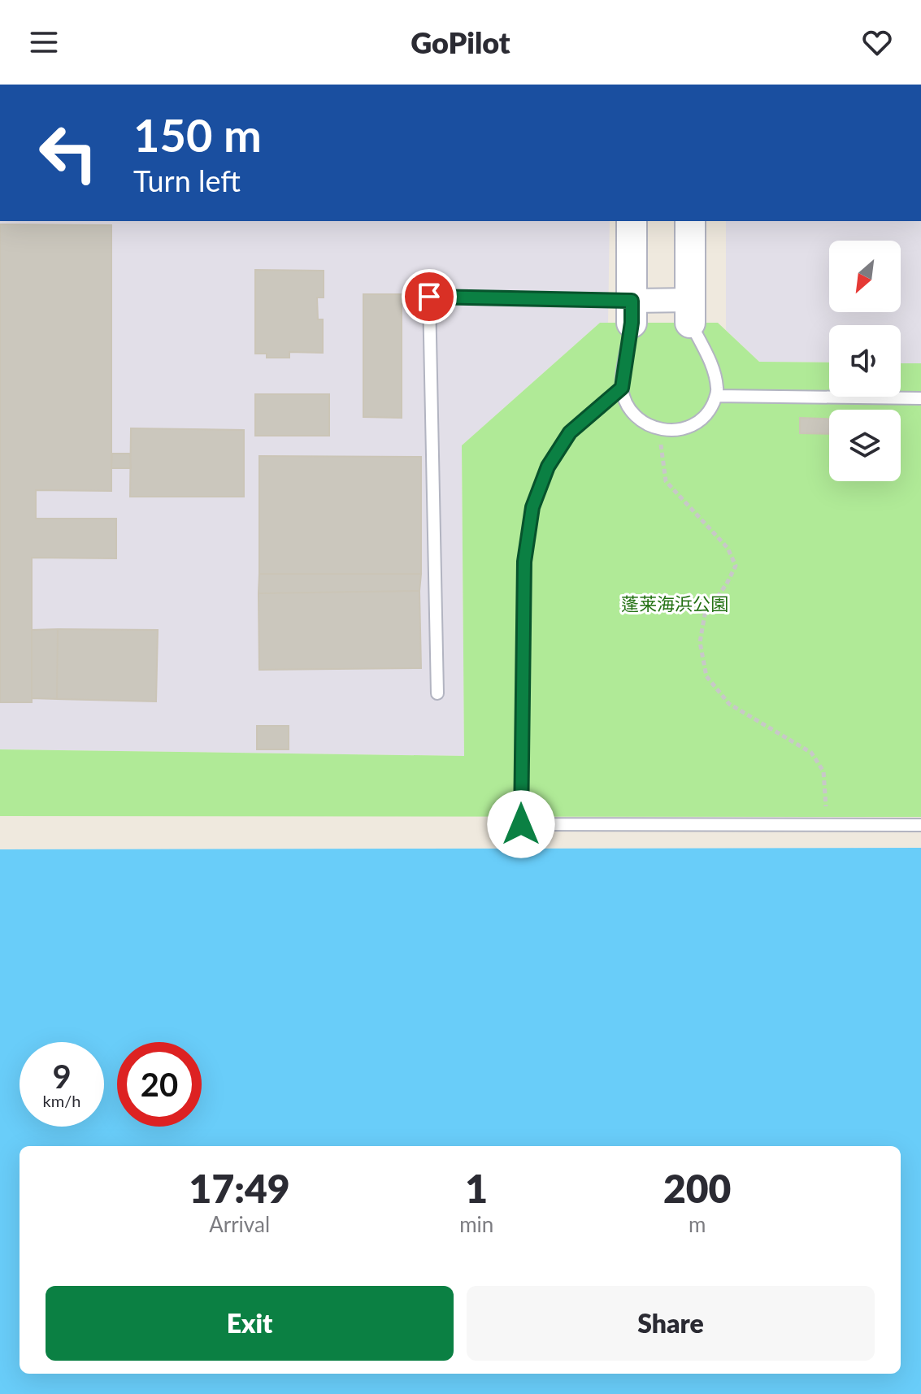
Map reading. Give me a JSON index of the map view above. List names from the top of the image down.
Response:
{
  "parks": ["蓬莱海浜公園"],
  "north": "bottom left",
  "page": {
    "header": "GoPilot",
    "turn": ["150 m", "Turn left"],
    "speed": "9 km/h",
    "limit": "20",
    "eta": [
      "17:49",
      "Arrival",
      "1",
      "min",
      "200",
      "m"
    ],
    "buttons": ["Exit", "Share"]
  }
}
